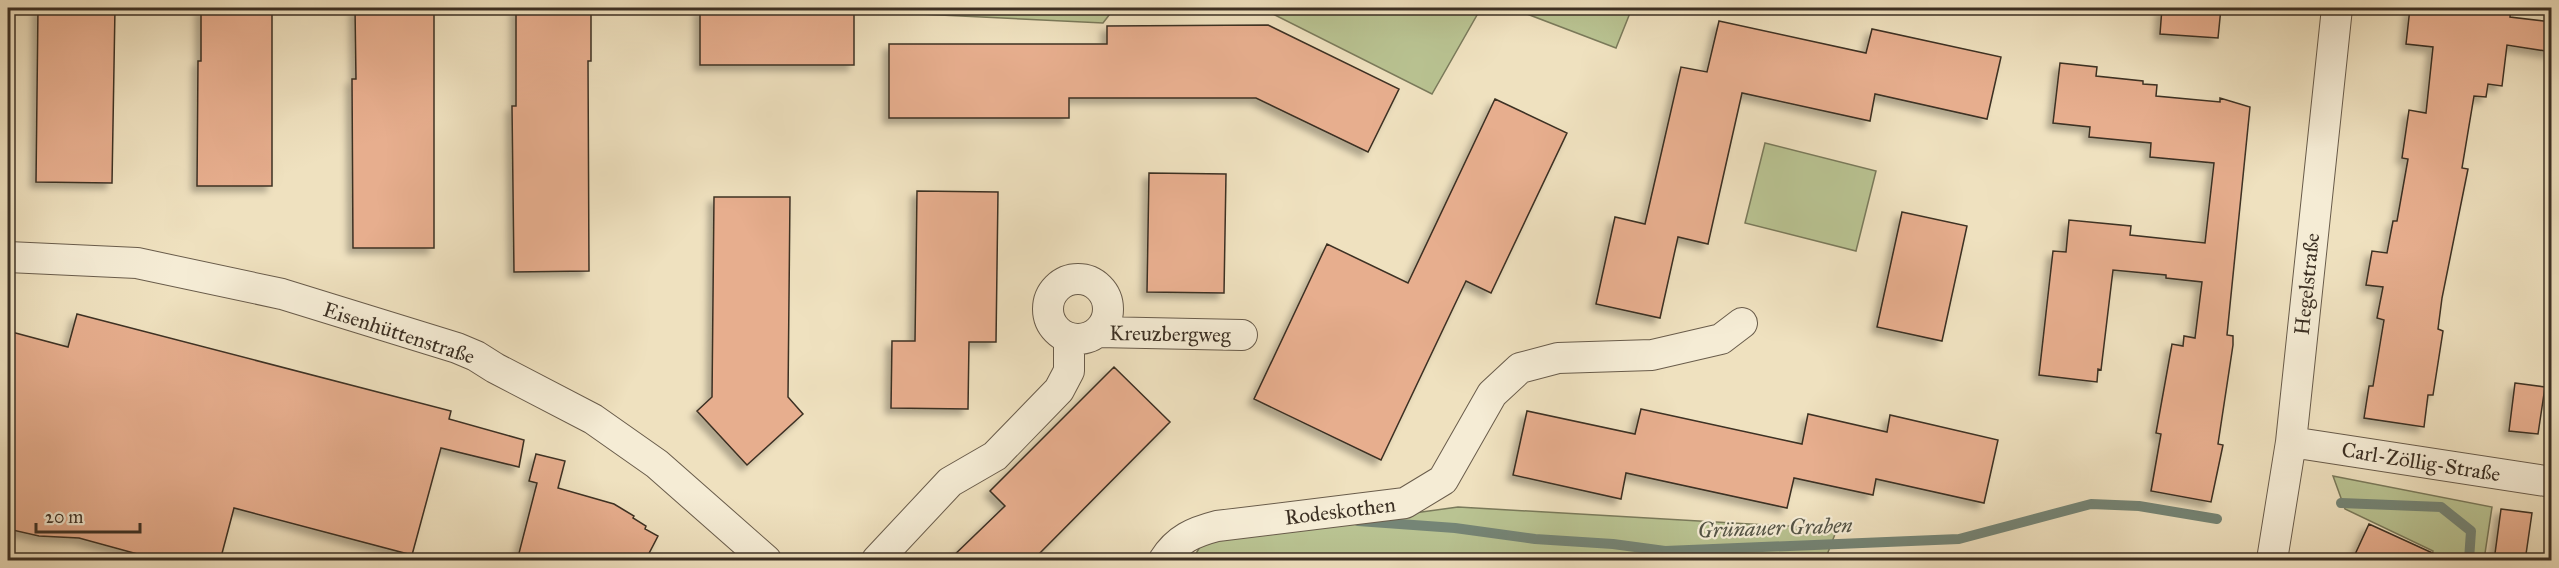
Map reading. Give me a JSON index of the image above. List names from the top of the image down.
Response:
{
  "streets": {
    "street": [
      "Hegelstraße",
      "Eisenhüttenstraße",
      "Kreuzbergweg",
      "Carl-Zöllig-Straße",
      "Rodeskothen"
    ]
  },
  "crossings": [
    ["Hegelstraße", "Carl-Zöllig-Straße"]
  ],
  "water": ["Grünauer Graben"],
  "scale_bar": "20 m"
}
